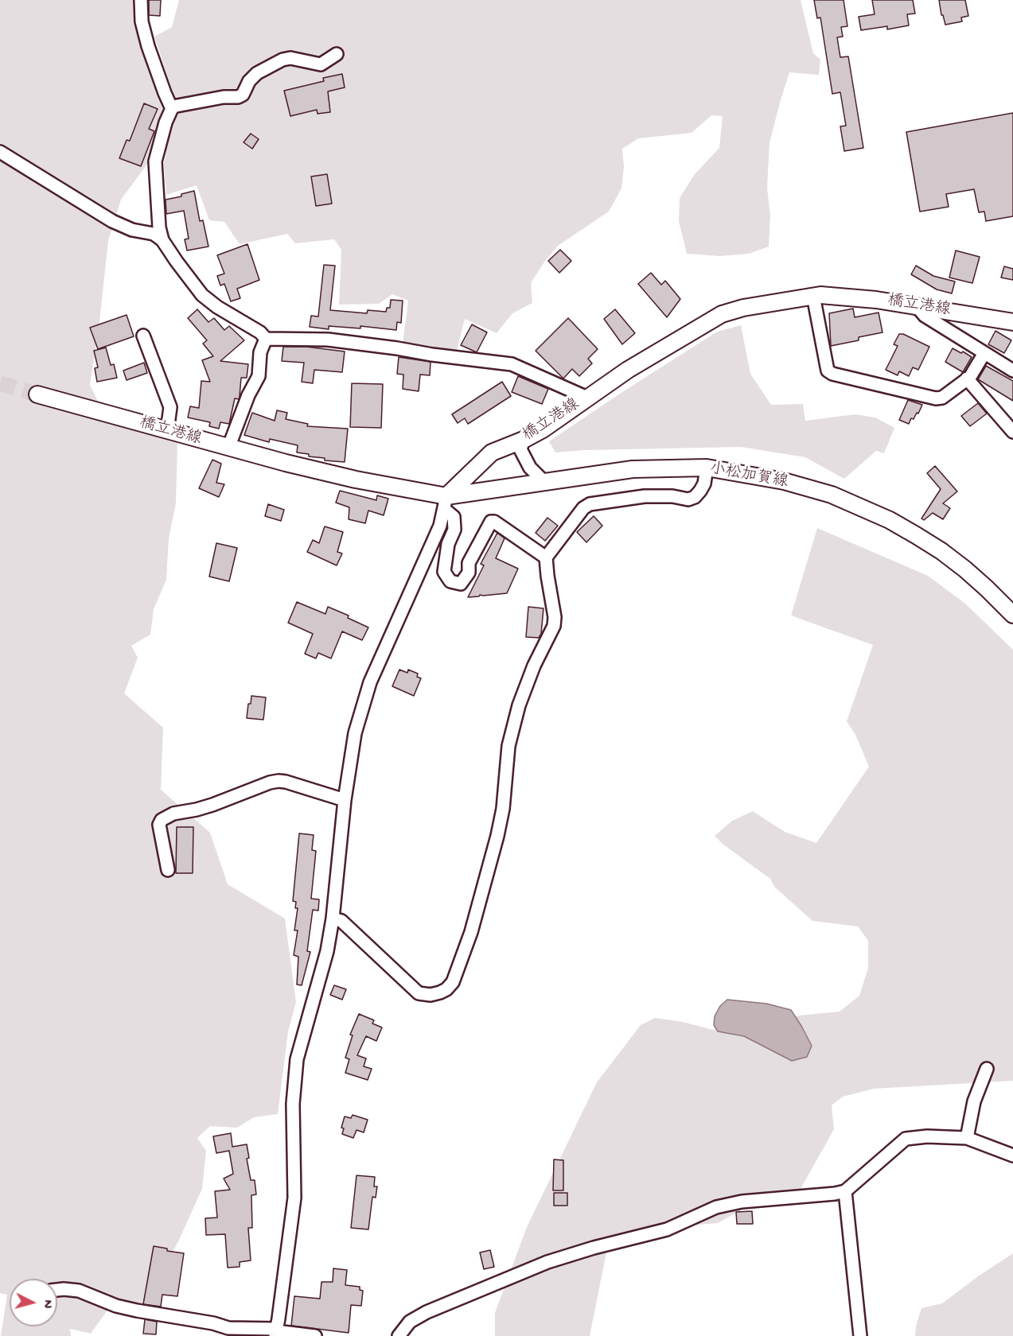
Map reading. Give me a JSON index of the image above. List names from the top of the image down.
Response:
{
  "streets": {
    "main road": ["橋立港線", "小松加賀線"]
  },
  "crossings": [
    ["橋立港線", "小松加賀線"]
  ],
  "north": "right"
}
